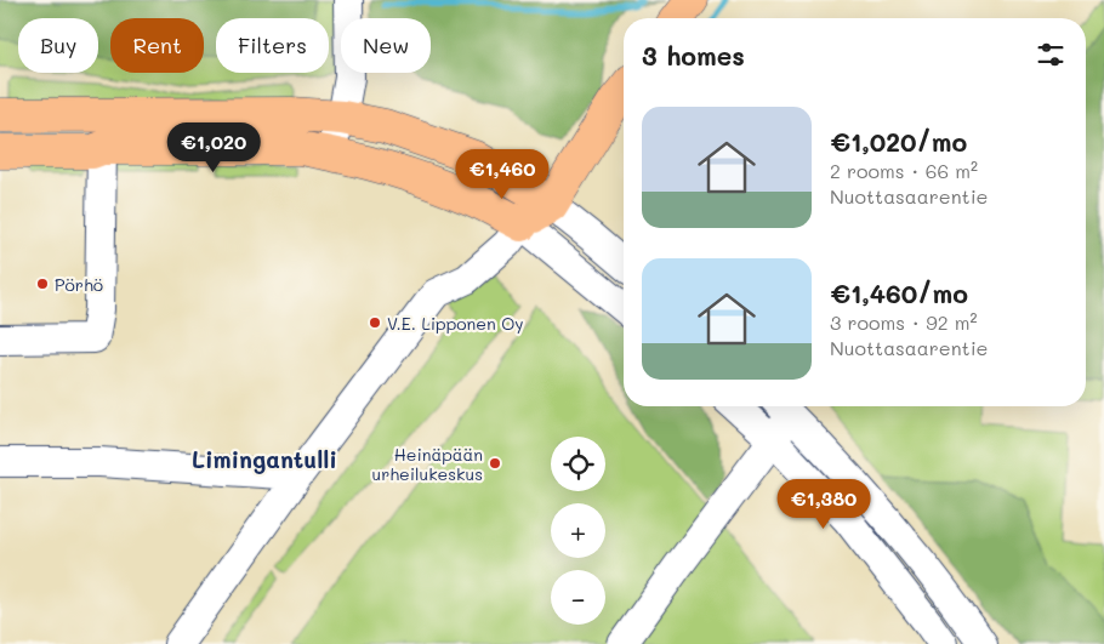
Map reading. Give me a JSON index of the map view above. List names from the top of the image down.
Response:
{
  "districts": ["Limingantulli"],
  "places": ["Pörhö", "V.E. Lipponen Oy", "Heinäpään urheilukeskus"],
  "page": {
    "chip": [
      "Buy",
      "Rent",
      "Filters",
      "New"
    ],
    "heading": "3 homes",
    "list": [
      {
        "name": "€1,020/mo",
        "note": "2 rooms · 66 m² · Nuottasaarentie"
      },
      {
        "name": "€1,460/mo",
        "note": "3 rooms · 92 m² · Nuottasaarentie"
      }
    ],
    "price": ["€1,020", "€1,460", "€1,380"],
    "map_buttons": ["+", "−"]
  }
}
